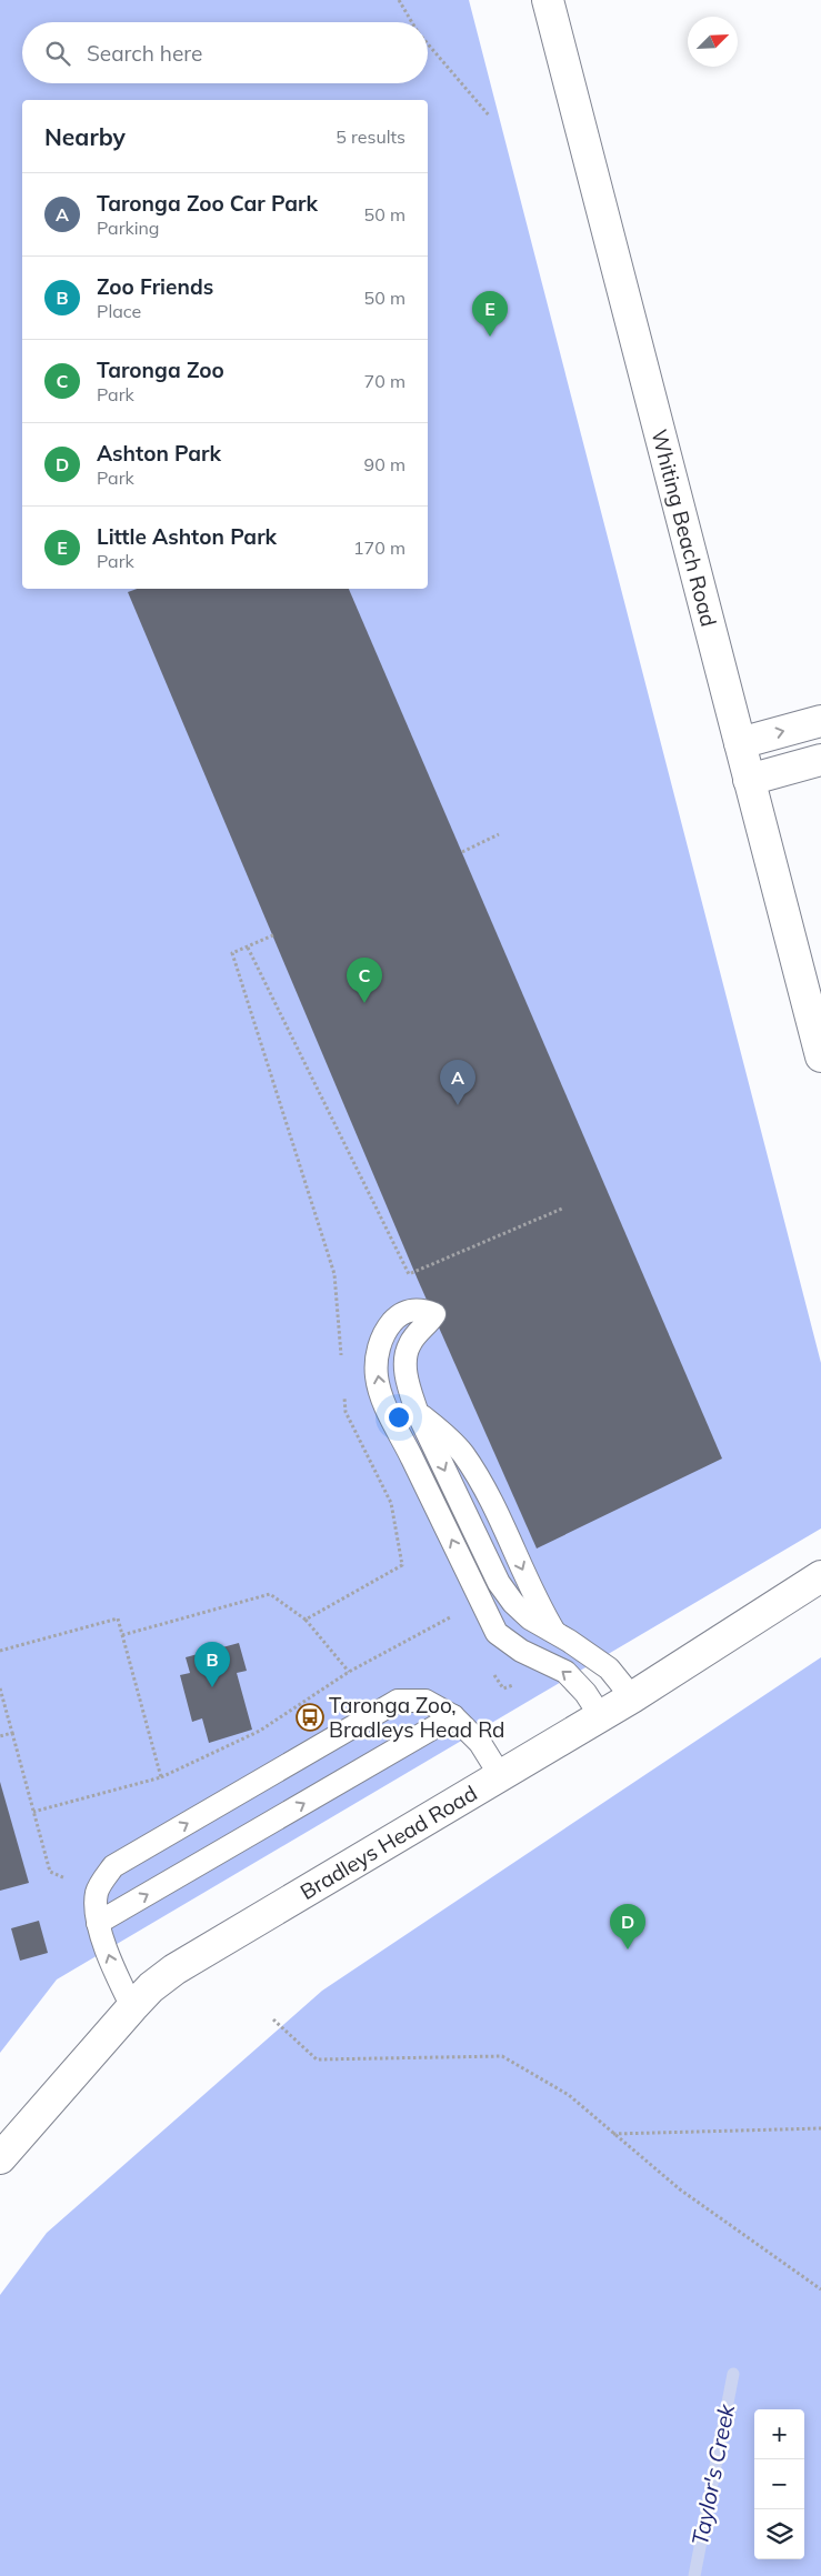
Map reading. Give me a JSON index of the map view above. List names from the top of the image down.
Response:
{
  "streets": {
    "street": ["Whiting Beach Road", "Bradleys Head Road"]
  },
  "water": ["Taylor's Creek"],
  "places": {
    "bus stop": ["Taronga Zoo, Bradleys Head Rd"]
  },
  "north": "top right",
  "page": {
    "search": "Search here",
    "heading": ["Nearby", "5 results"],
    "list": [
      {
        "mark": "A",
        "name": "Taronga Zoo Car Park",
        "note": "Parking",
        "value": "50 m"
      },
      {
        "mark": "B",
        "name": "Zoo Friends",
        "note": "Place",
        "value": "50 m"
      },
      {
        "mark": "C",
        "name": "Taronga Zoo",
        "note": "Park",
        "value": "70 m"
      },
      {
        "mark": "D",
        "name": "Ashton Park",
        "note": "Park",
        "value": "90 m"
      },
      {
        "mark": "E",
        "name": "Little Ashton Park",
        "note": "Park",
        "value": "170 m"
      }
    ],
    "pins": [
      "E",
      "C",
      "A",
      "B",
      "D"
    ],
    "map_buttons": ["+", "−"]
  }
}
